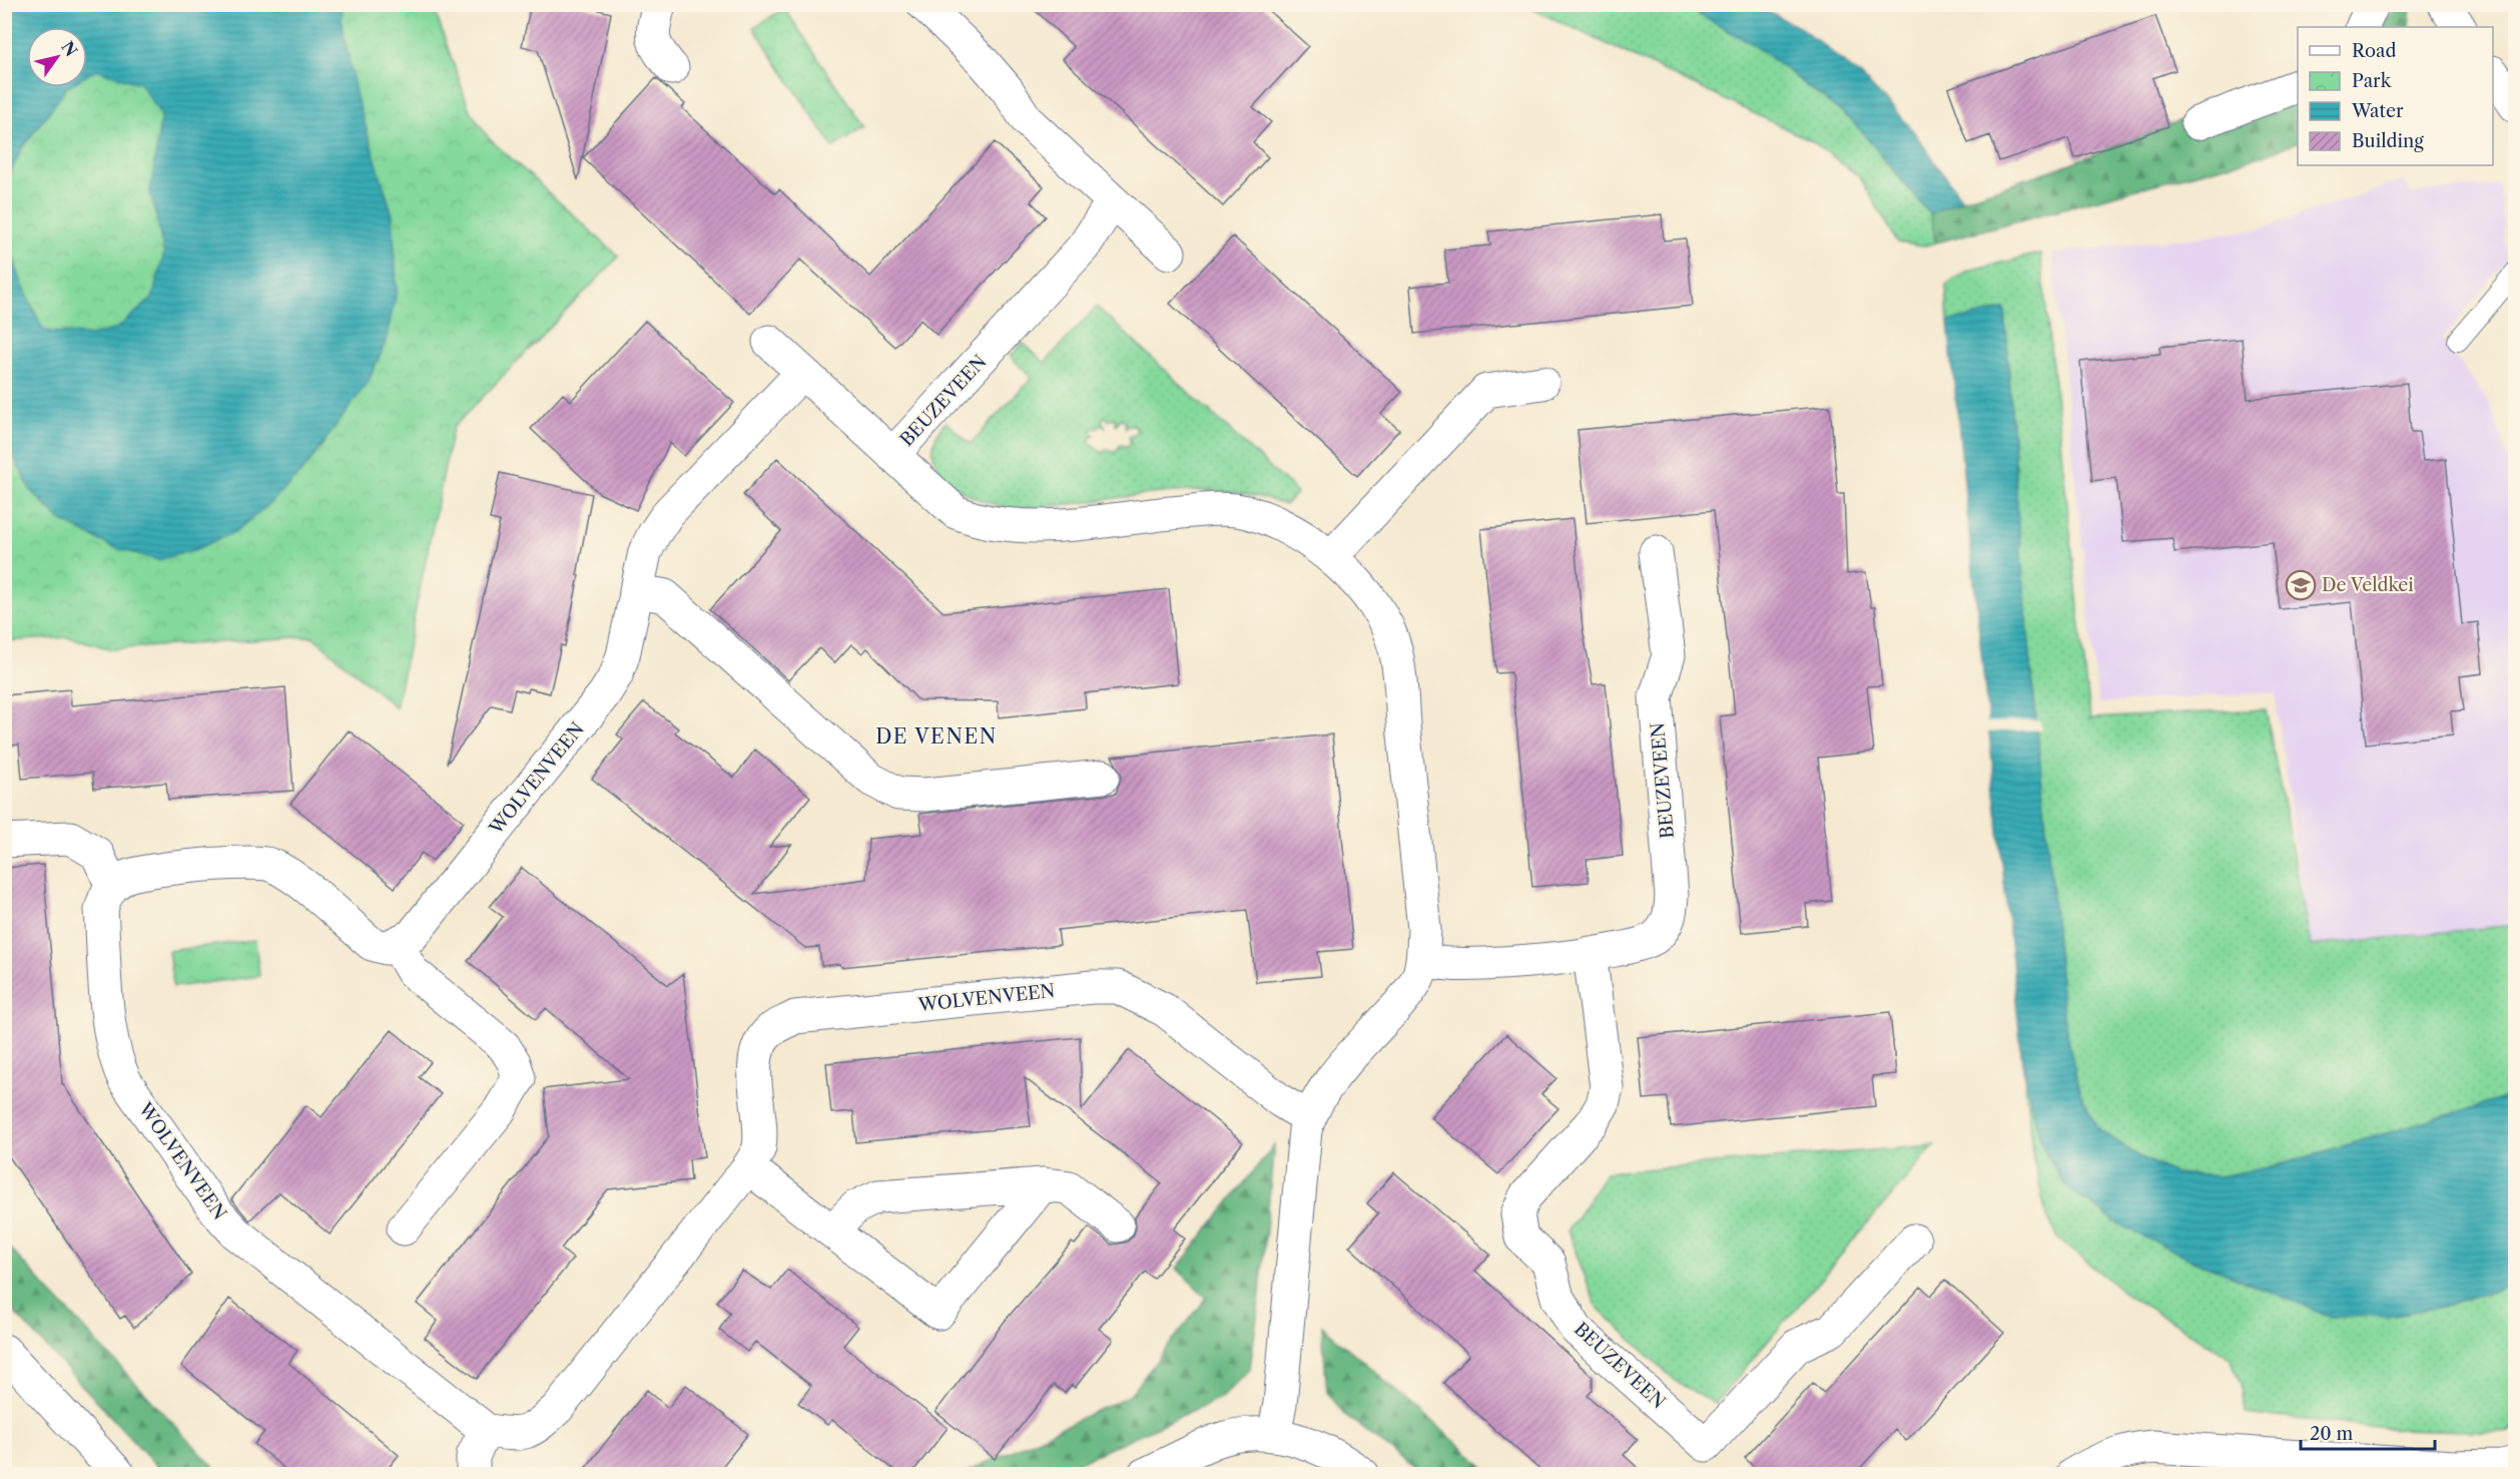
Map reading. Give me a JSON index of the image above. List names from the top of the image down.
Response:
{
  "streets": {
    "street": ["BEUZEVEEN", "WOLVENVEEN"]
  },
  "crossings": [
    ["BEUZEVEEN", "WOLVENVEEN"]
  ],
  "districts": ["DE VENEN"],
  "places": {
    "school or university": ["De Veldkei"]
  },
  "legend": [
    "Road",
    "Park",
    "Water",
    "Building"
  ],
  "scale_bar": "20 m",
  "north": "top right"
}
